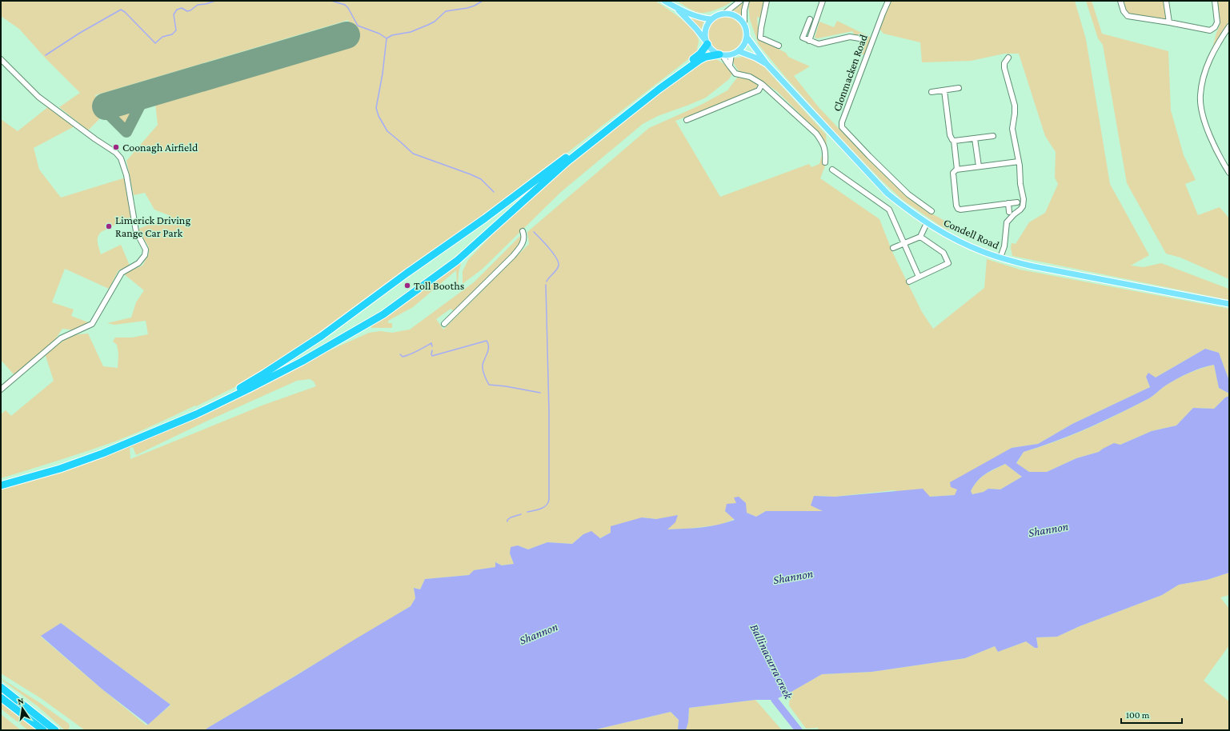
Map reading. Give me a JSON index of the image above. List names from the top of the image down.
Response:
{
  "streets": {
    "main road": ["Condell Road"],
    "street": ["Clonmacken Road"]
  },
  "water": ["Shannon", "Ballinacurra creek"],
  "places": ["Coonagh Airfield", "Limerick Driving Range Car Park", "Toll Booths"],
  "scale_bar": "100 m",
  "north": "top"
}
